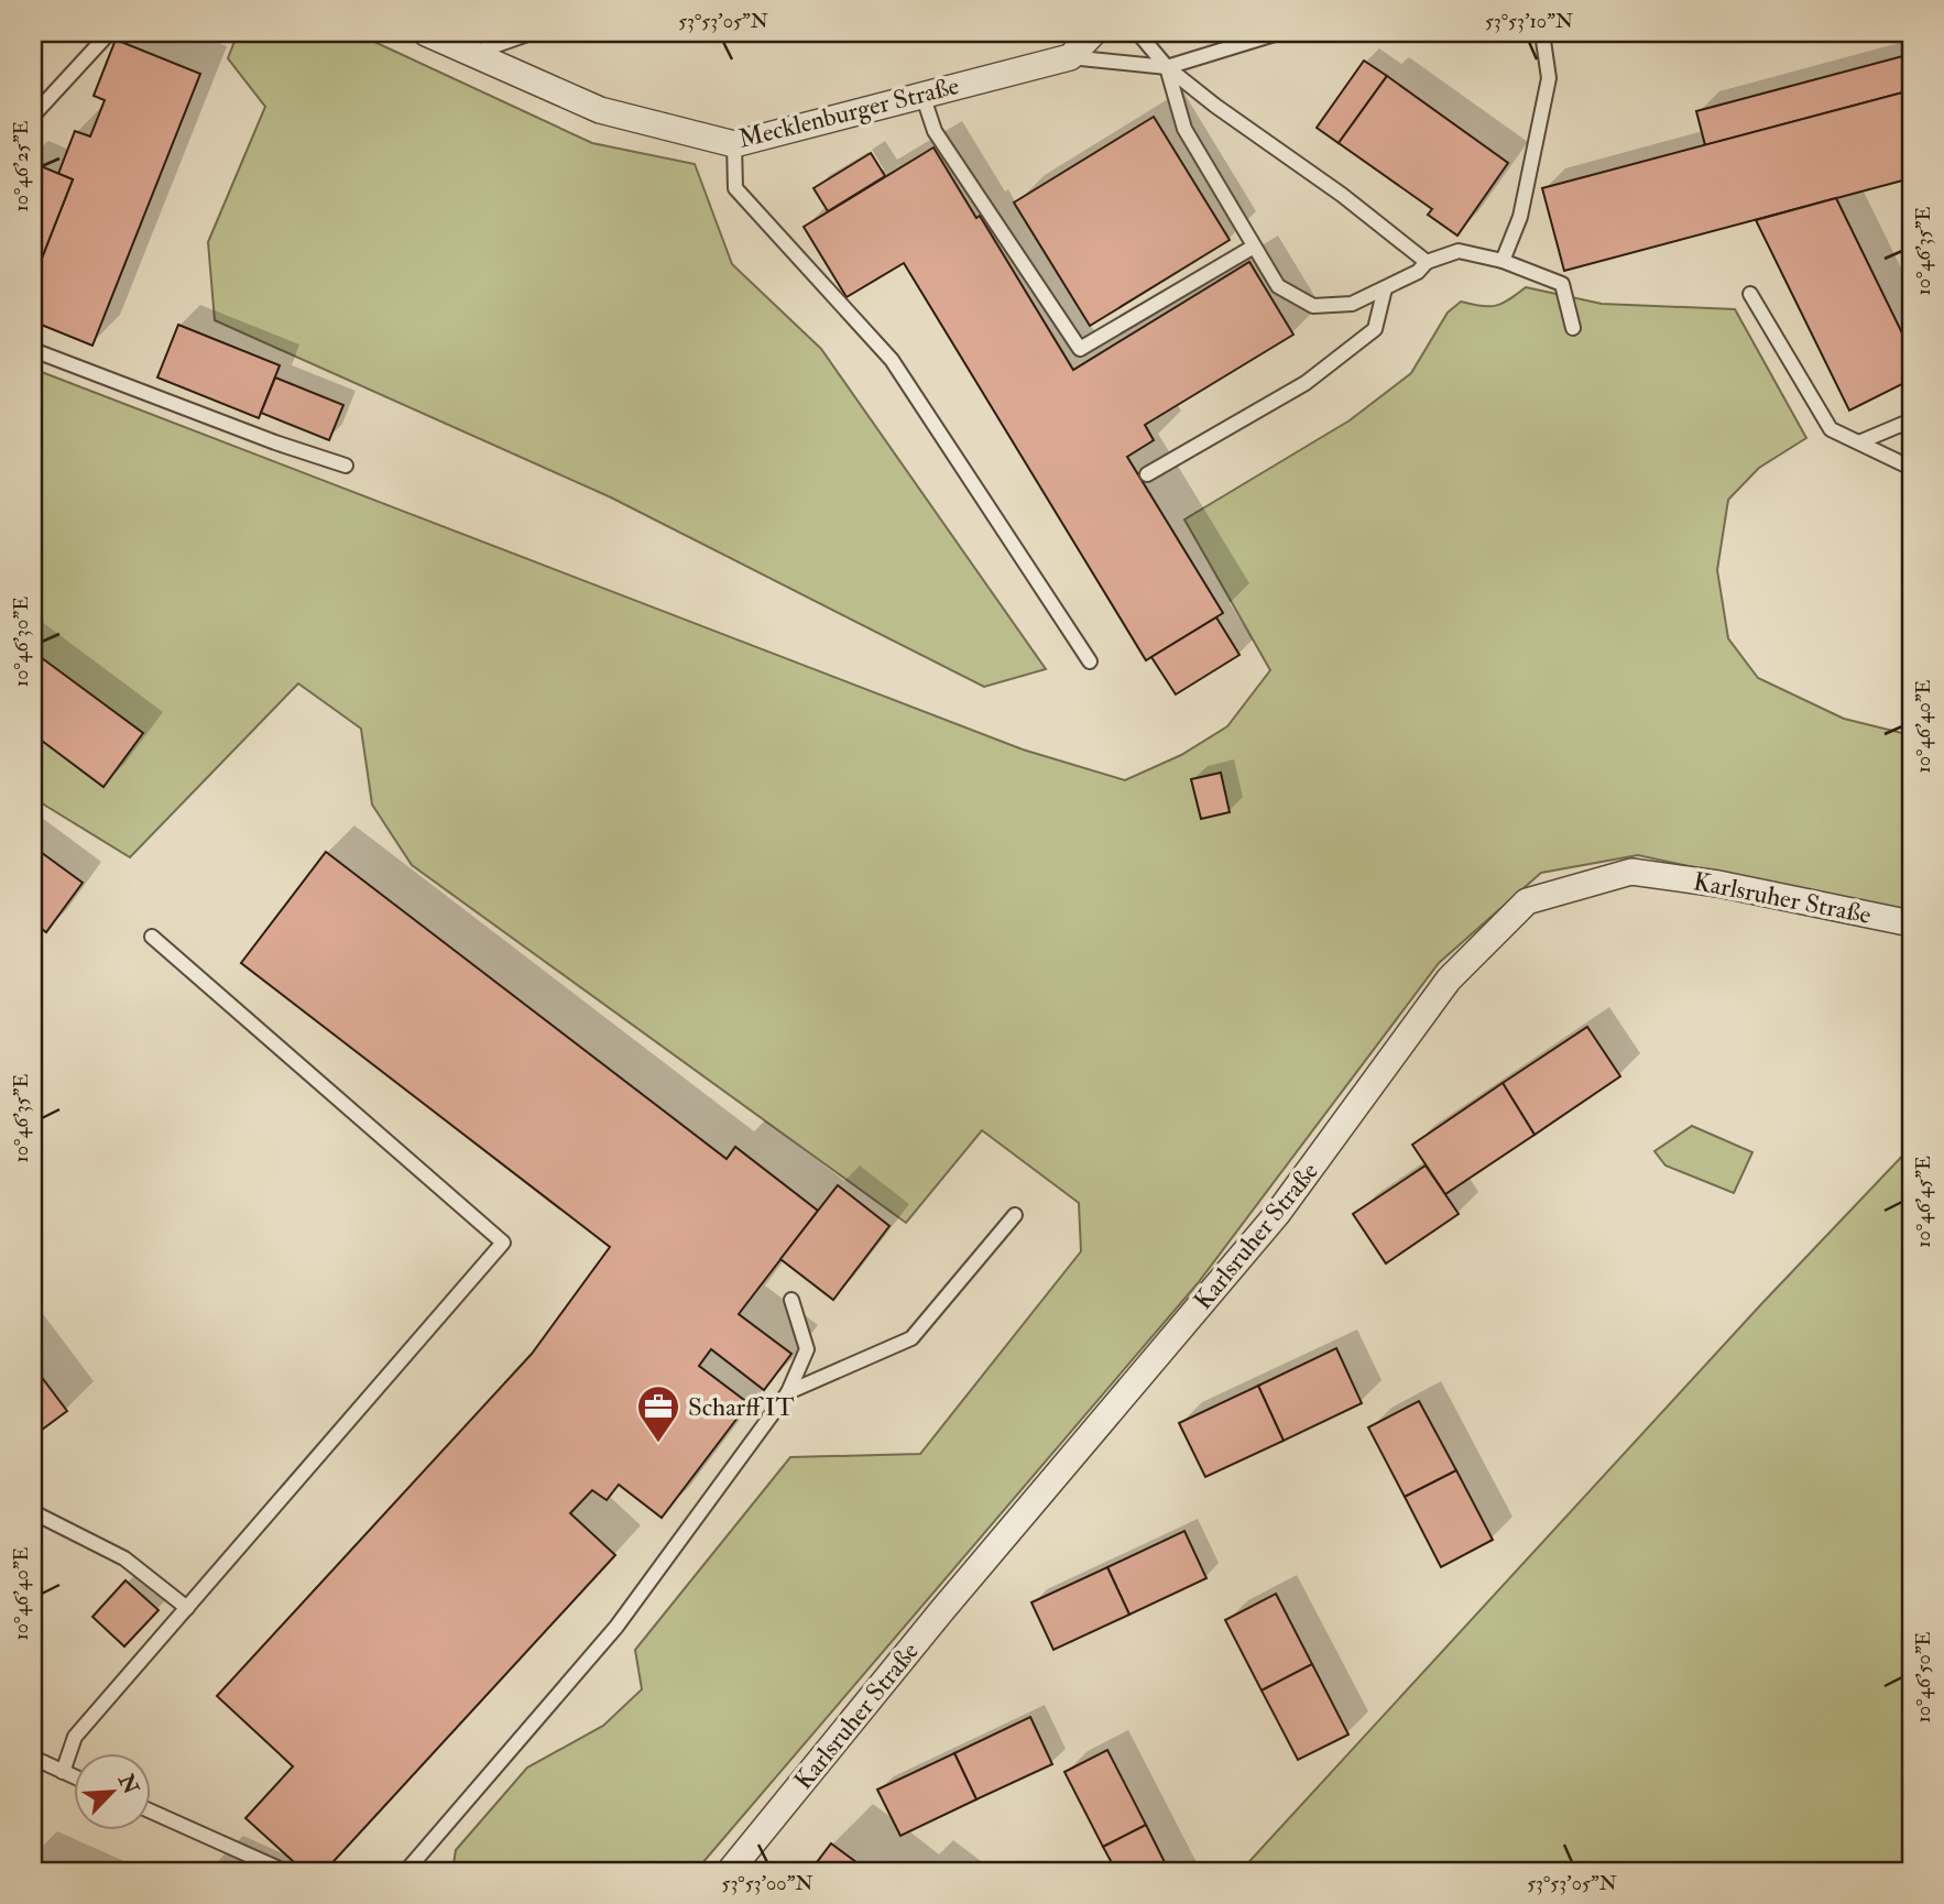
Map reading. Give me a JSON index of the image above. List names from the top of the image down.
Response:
{
  "streets": {
    "street": ["Mecklenburger Straße", "Karlsruher Straße"]
  },
  "places": {
    "office": ["Scharff IT"]
  },
  "north": "top right",
  "coordinates": [
    "53°53'05\"N",
    "53°53'10\"N",
    "10°46'25\"E",
    "10°46'35\"E",
    "10°46'30\"E",
    "10°46'40\"E",
    "10°46'45\"E",
    "10°46'50\"E",
    "53°53'00\"N"
  ]
}
